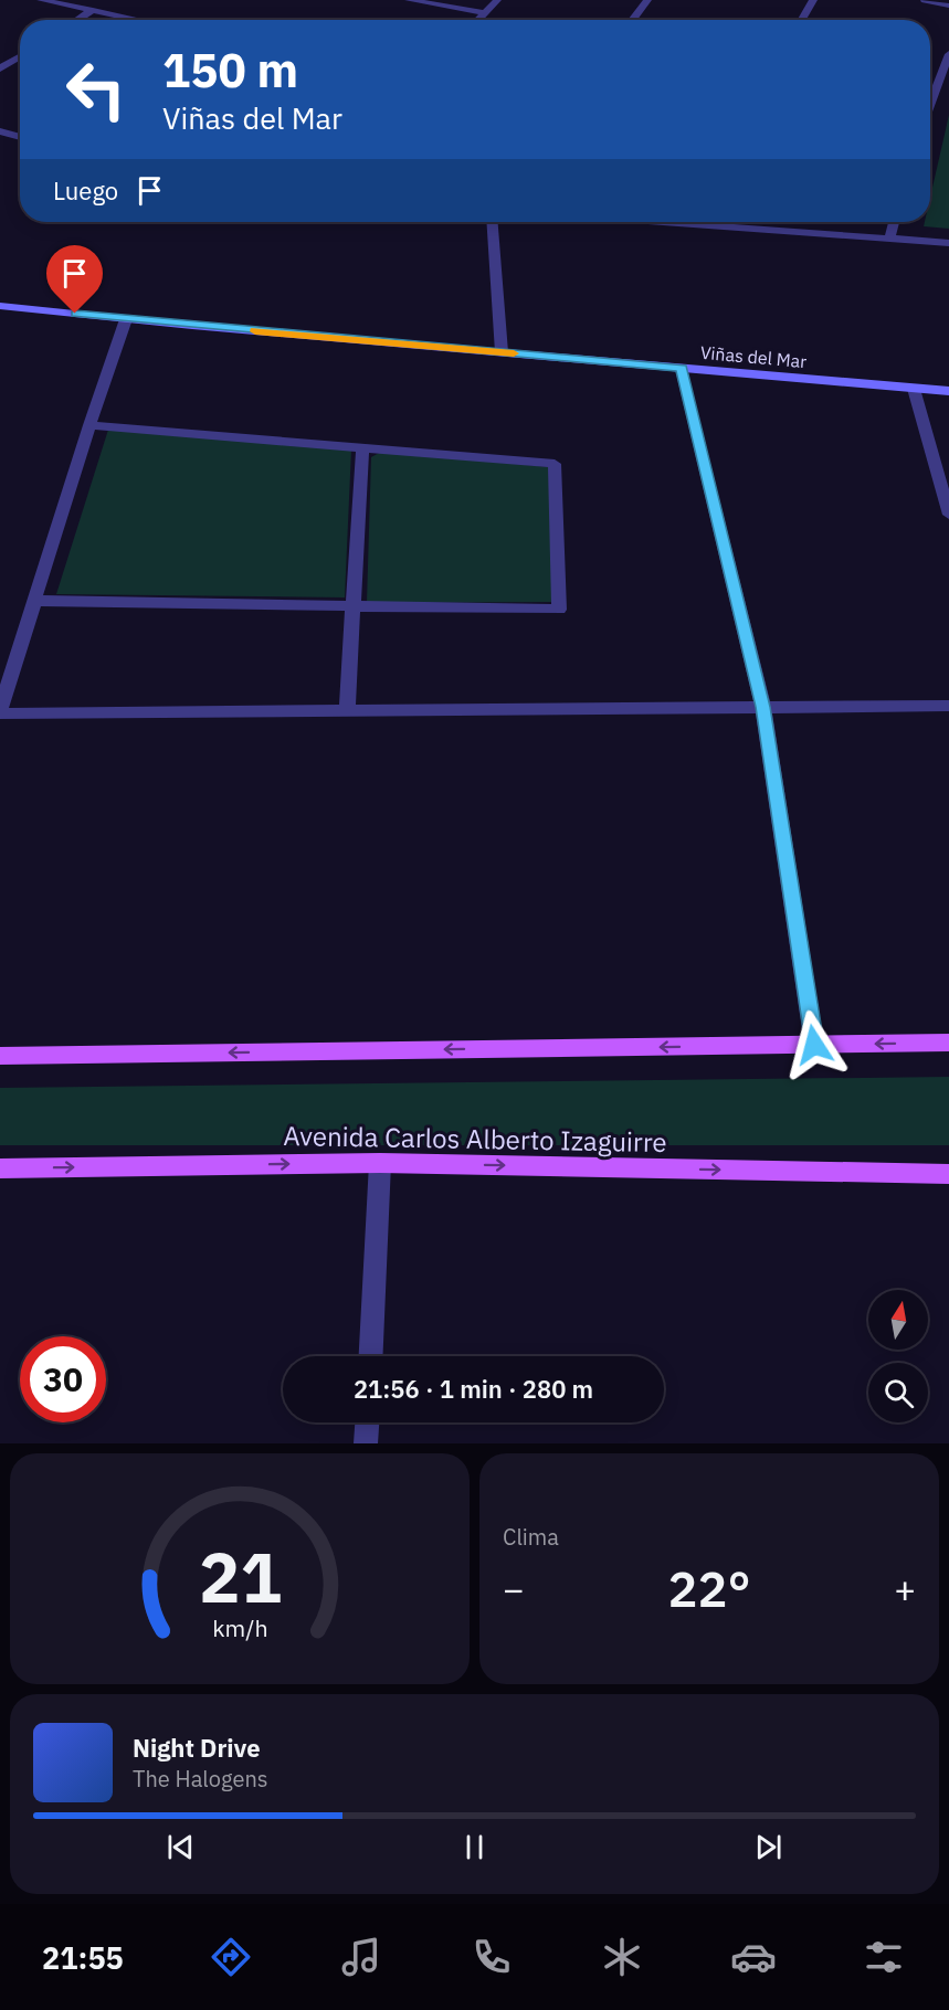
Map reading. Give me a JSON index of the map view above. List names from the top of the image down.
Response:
{
  "streets": {
    "main road": ["Avenida Carlos Alberto Izaguirre"],
    "street": ["Viñas del Mar"]
  },
  "north": "top",
  "page": {
    "turn": ["150 m", "Viñas del Mar"],
    "then": "Luego",
    "limit": "30",
    "trip": "21:56 · 1 min · 280 m",
    "tile": "Clima",
    "heat": ["−", "22°", "+"],
    "song": ["Night Drive", "The Halogens"],
    "tabs": "21:55",
    "gauge": ["21", "km/h"]
  }
}
